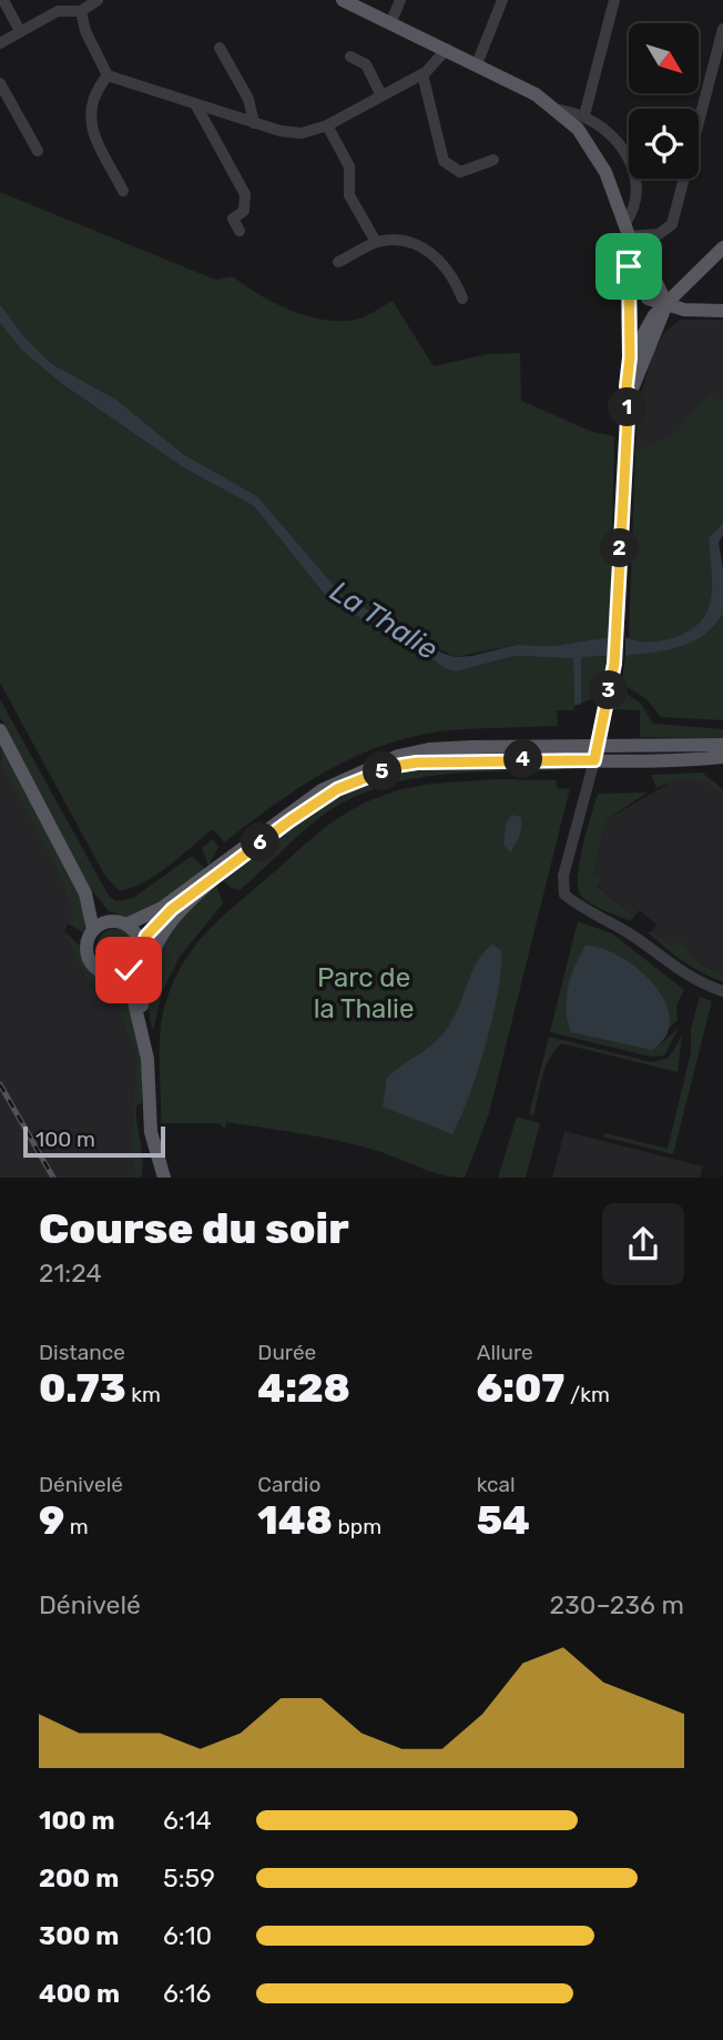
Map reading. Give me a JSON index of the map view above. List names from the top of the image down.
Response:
{
  "water": ["La Thalie"],
  "parks": ["Parc de la Thalie"],
  "scale_bar": "100 m",
  "north": "bottom right",
  "page": {
    "pins": [
      "1",
      "2",
      "3",
      "4",
      "5",
      "6"
    ],
    "scale": "100 m",
    "heading": ["Course du soir", "21:24"],
    "stats": [
      ["Distance", "0.73 km"],
      ["Durée", "4:28"],
      ["Allure", "6:07 /km"],
      ["Dénivelé", "9 m"],
      ["Cardio", "148 bpm"],
      ["kcal", "54"]
    ],
    "chart": ["Dénivelé", "230–236 m"],
    "list": [
      {
        "name": "100 m",
        "note": "6:14"
      },
      {
        "name": "200 m",
        "note": "5:59"
      },
      {
        "name": "300 m",
        "note": "6:10"
      },
      {
        "name": "400 m",
        "note": "6:16"
      }
    ]
  }
}
